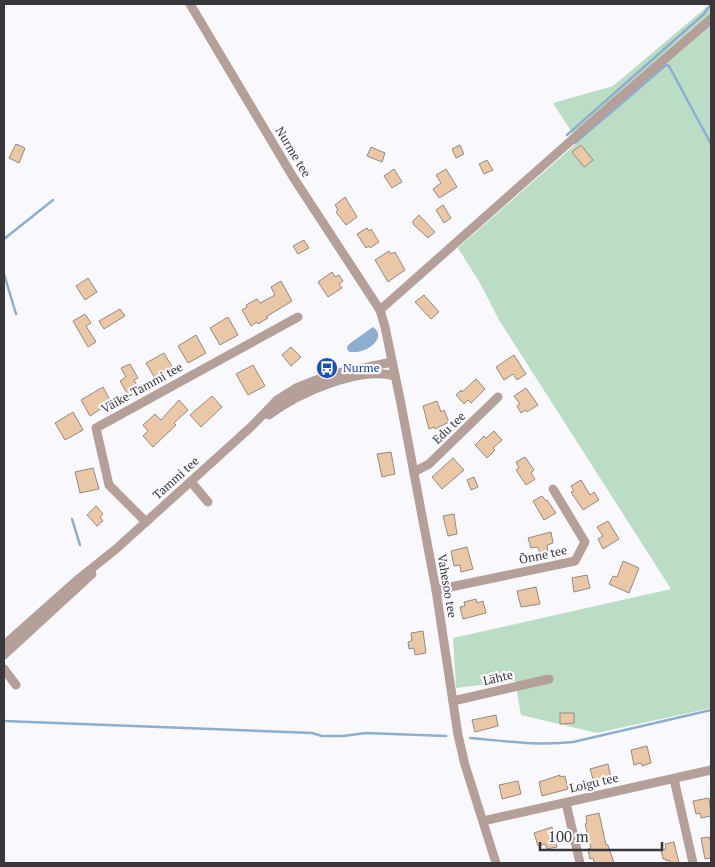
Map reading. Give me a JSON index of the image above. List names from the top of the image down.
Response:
{
  "streets": {
    "street": [
      "Nurme tee",
      "Väike-Tammi tee",
      "Edu tee",
      "Tammi tee",
      "Õnne tee",
      "Vahesoo tee",
      "Lähte",
      "Loigu tee"
    ]
  },
  "crossings": [
    ["Nurme tee", "Vahesoo tee"],
    ["Väike-Tammi tee", "Tammi tee"],
    ["Edu tee", "Vahesoo tee"],
    ["Tammi tee", "Vahesoo tee"],
    ["Õnne tee", "Vahesoo tee"],
    ["Vahesoo tee", "Lähte"],
    ["Vahesoo tee", "Loigu tee"]
  ],
  "places": {
    "bus stop": ["Nurme"]
  },
  "scale_bar": "100 m"
}
